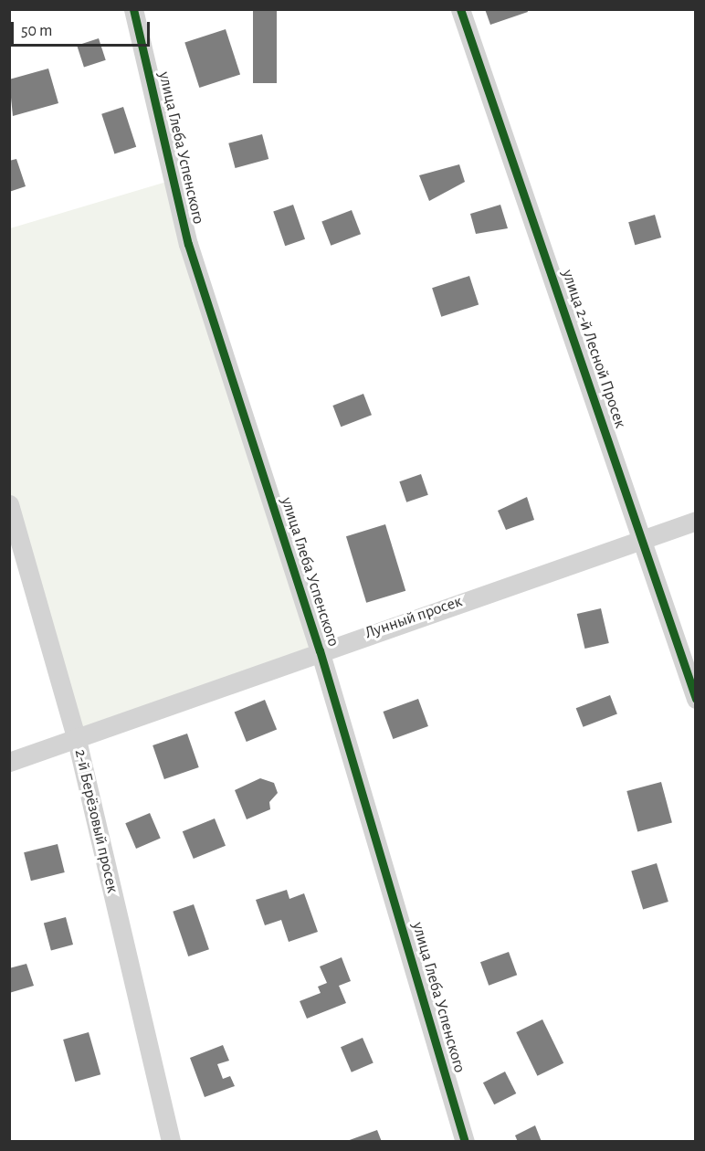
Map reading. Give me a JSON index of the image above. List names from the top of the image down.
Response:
{
  "streets": {
    "street": [
      "улица Глеба Успенского",
      "улица 2-й Лесной Просек",
      "Лунный просек",
      "2-й Берёзовый просек"
    ]
  },
  "crossings": [
    ["улица Глеба Успенского", "Лунный просек"],
    ["улица 2-й Лесной Просек", "Лунный просек"],
    ["Лунный просек", "2-й Берёзовый просек"]
  ],
  "scale_bar": "50 m"
}
